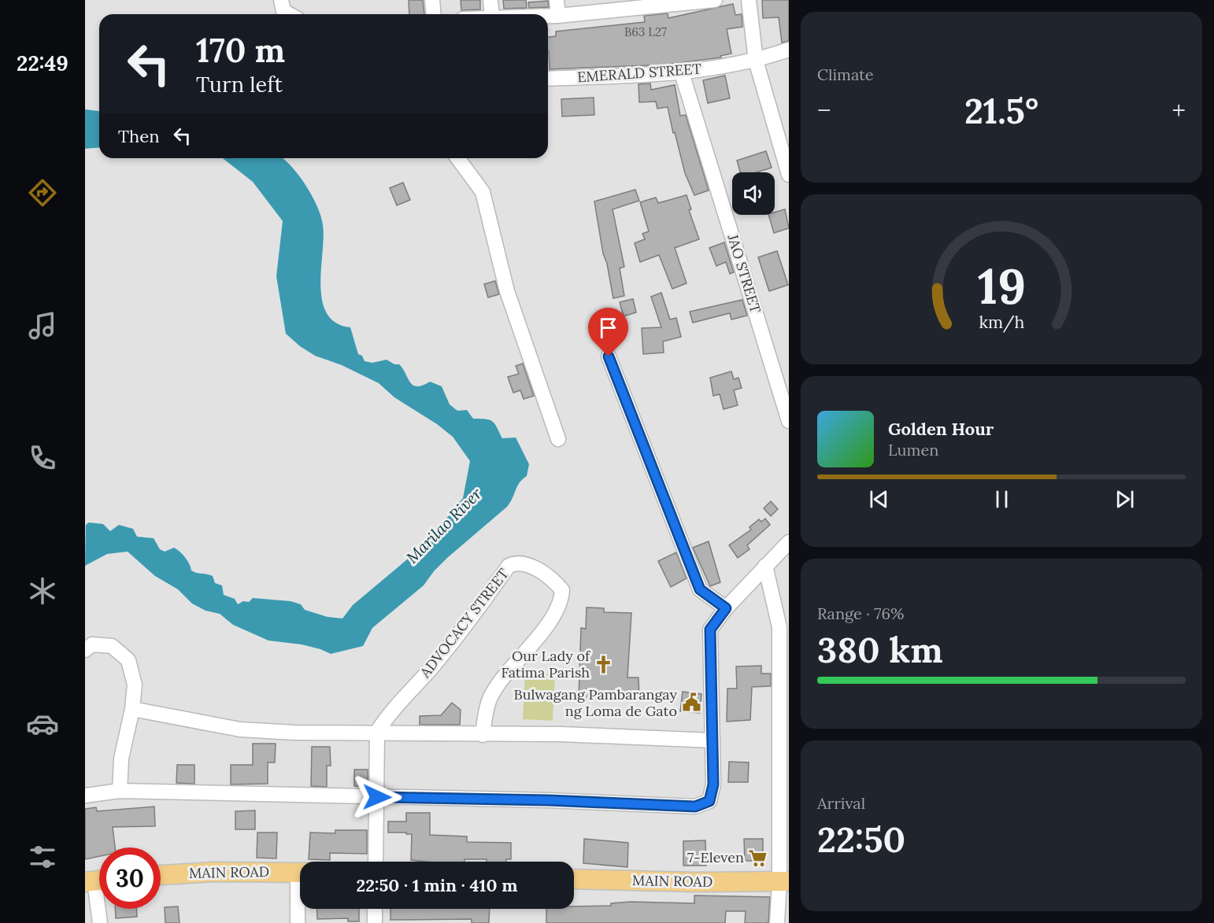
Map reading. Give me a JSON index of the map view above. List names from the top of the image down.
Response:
{
  "streets": {
    "main road": ["MAIN ROAD"],
    "street": ["EMERALD STREET", "JAO STREET", "ADVOCACY STREET"]
  },
  "crossings": [
    ["EMERALD STREET", "JAO STREET"]
  ],
  "water": ["Marilao River"],
  "places": {
    "church": ["Our Lady of Fatima Parish"],
    "public building": ["Bulwagang Pambarangay ng Loma de Gato"],
    "supermarket": ["7-Eleven"]
  },
  "house_numbers": ["B63 L27"],
  "page": {
    "tabs": "22:49",
    "tile": [
      "Climate",
      ["Range · 76%", "380 km"],
      ["Arrival", "22:50"]
    ],
    "turn": ["170 m", "Turn left"],
    "heat": ["−", "21.5°", "+"],
    "then": "Then",
    "song": ["Golden Hour", "Lumen"],
    "limit": "30",
    "trip": "22:50 · 1 min · 410 m",
    "gauge": ["19", "km/h"]
  }
}
